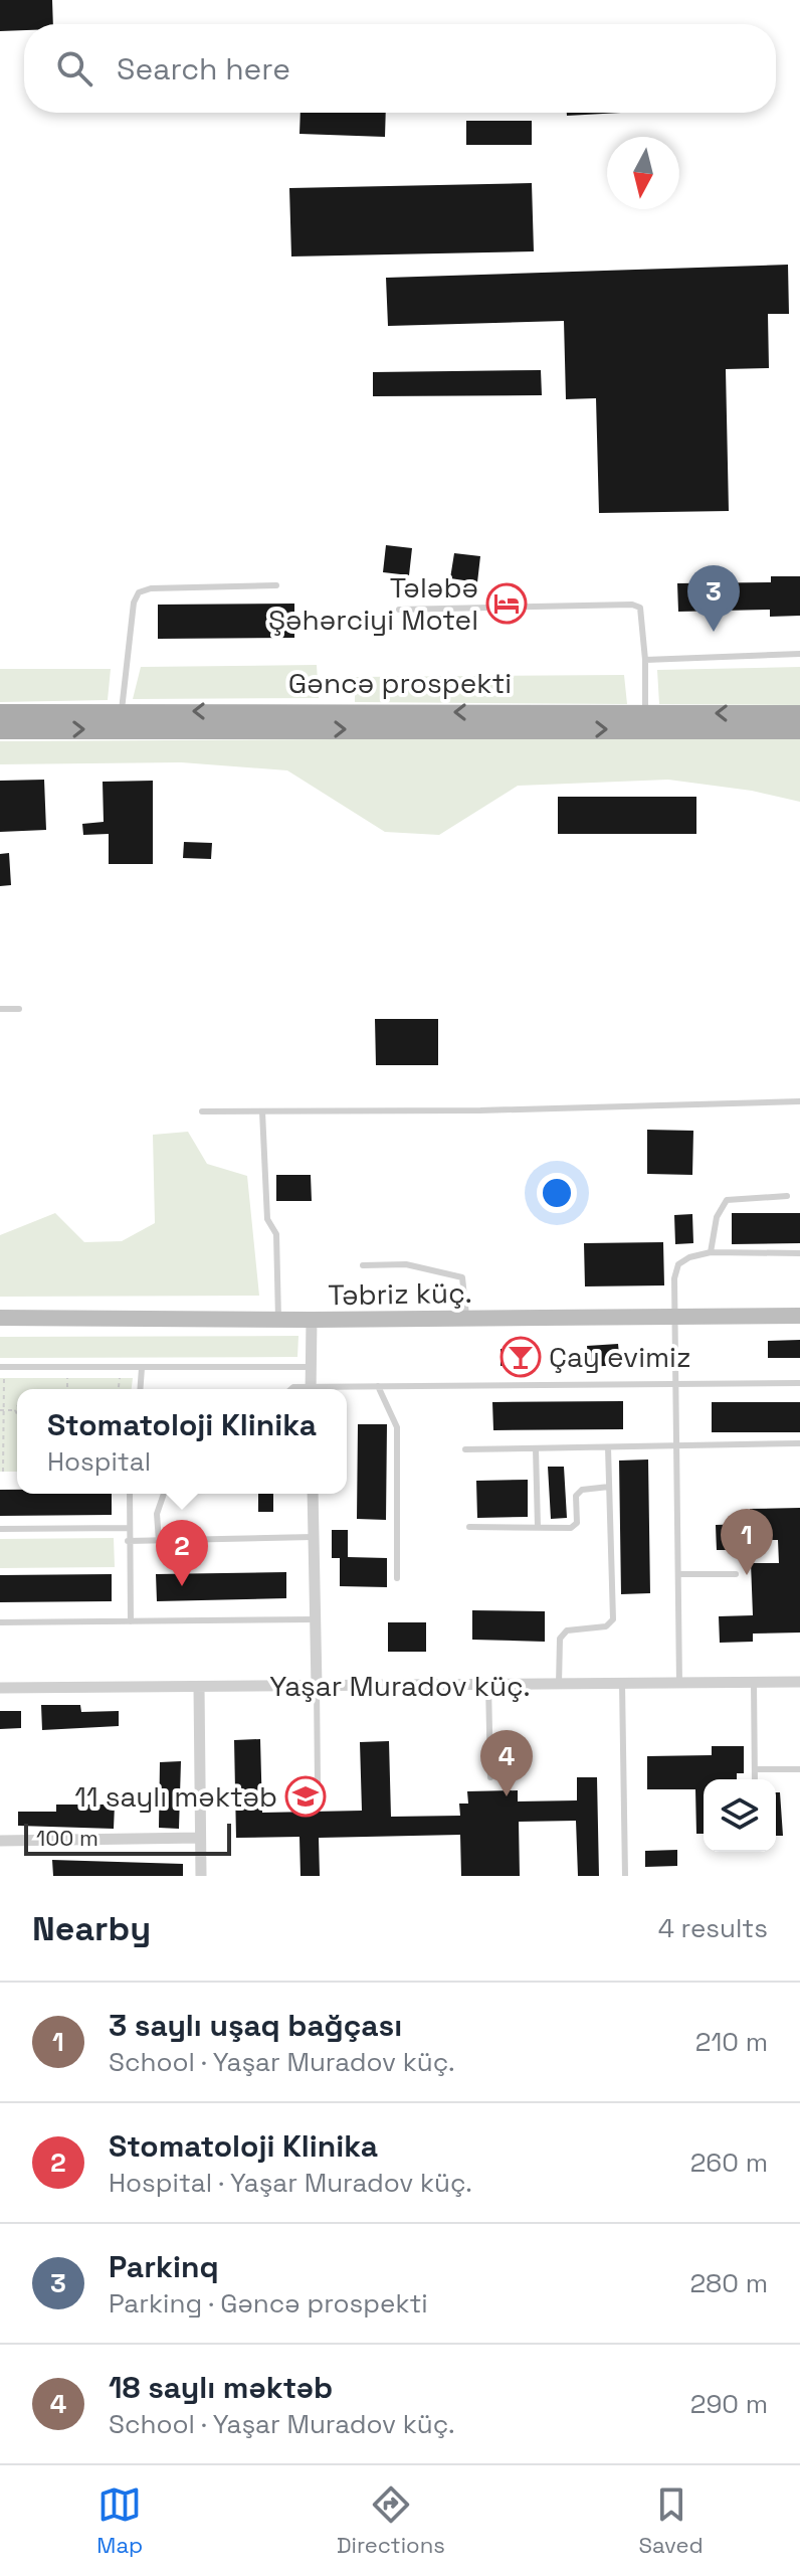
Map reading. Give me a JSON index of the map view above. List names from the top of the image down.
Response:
{
  "streets": {
    "main road": ["Gəncə prospekti", "Təbriz küç."],
    "street": ["Yaşar Muradov küç."]
  },
  "places": {
    "hotel": ["Tələbə Şəhərciyi Motel"],
    "bar": ["Çay evimiz"],
    "school or university": ["11 saylı məktəb"]
  },
  "scale_bar": "100 m",
  "north": "bottom",
  "page": {
    "search": "Search here",
    "pins": [
      "3",
      "1",
      "2",
      "4"
    ],
    "popup": ["Stomatoloji Klinika", "Hospital"],
    "scale": "100 m",
    "heading": ["Nearby", "4 results"],
    "list": [
      {
        "mark": "1",
        "name": "3 saylı uşaq bağçası",
        "note": "School · Yaşar Muradov küç.",
        "value": "210 m"
      },
      {
        "mark": "2",
        "name": "Stomatoloji Klinika",
        "note": "Hospital · Yaşar Muradov küç.",
        "value": "260 m"
      },
      {
        "mark": "3",
        "name": "Parkinq",
        "note": "Parking · Gəncə prospekti",
        "value": "280 m"
      },
      {
        "mark": "4",
        "name": "18 saylı məktəb",
        "note": "School · Yaşar Muradov küç.",
        "value": "290 m"
      }
    ],
    "nav": ["Map", "Directions", "Saved"]
  }
}
